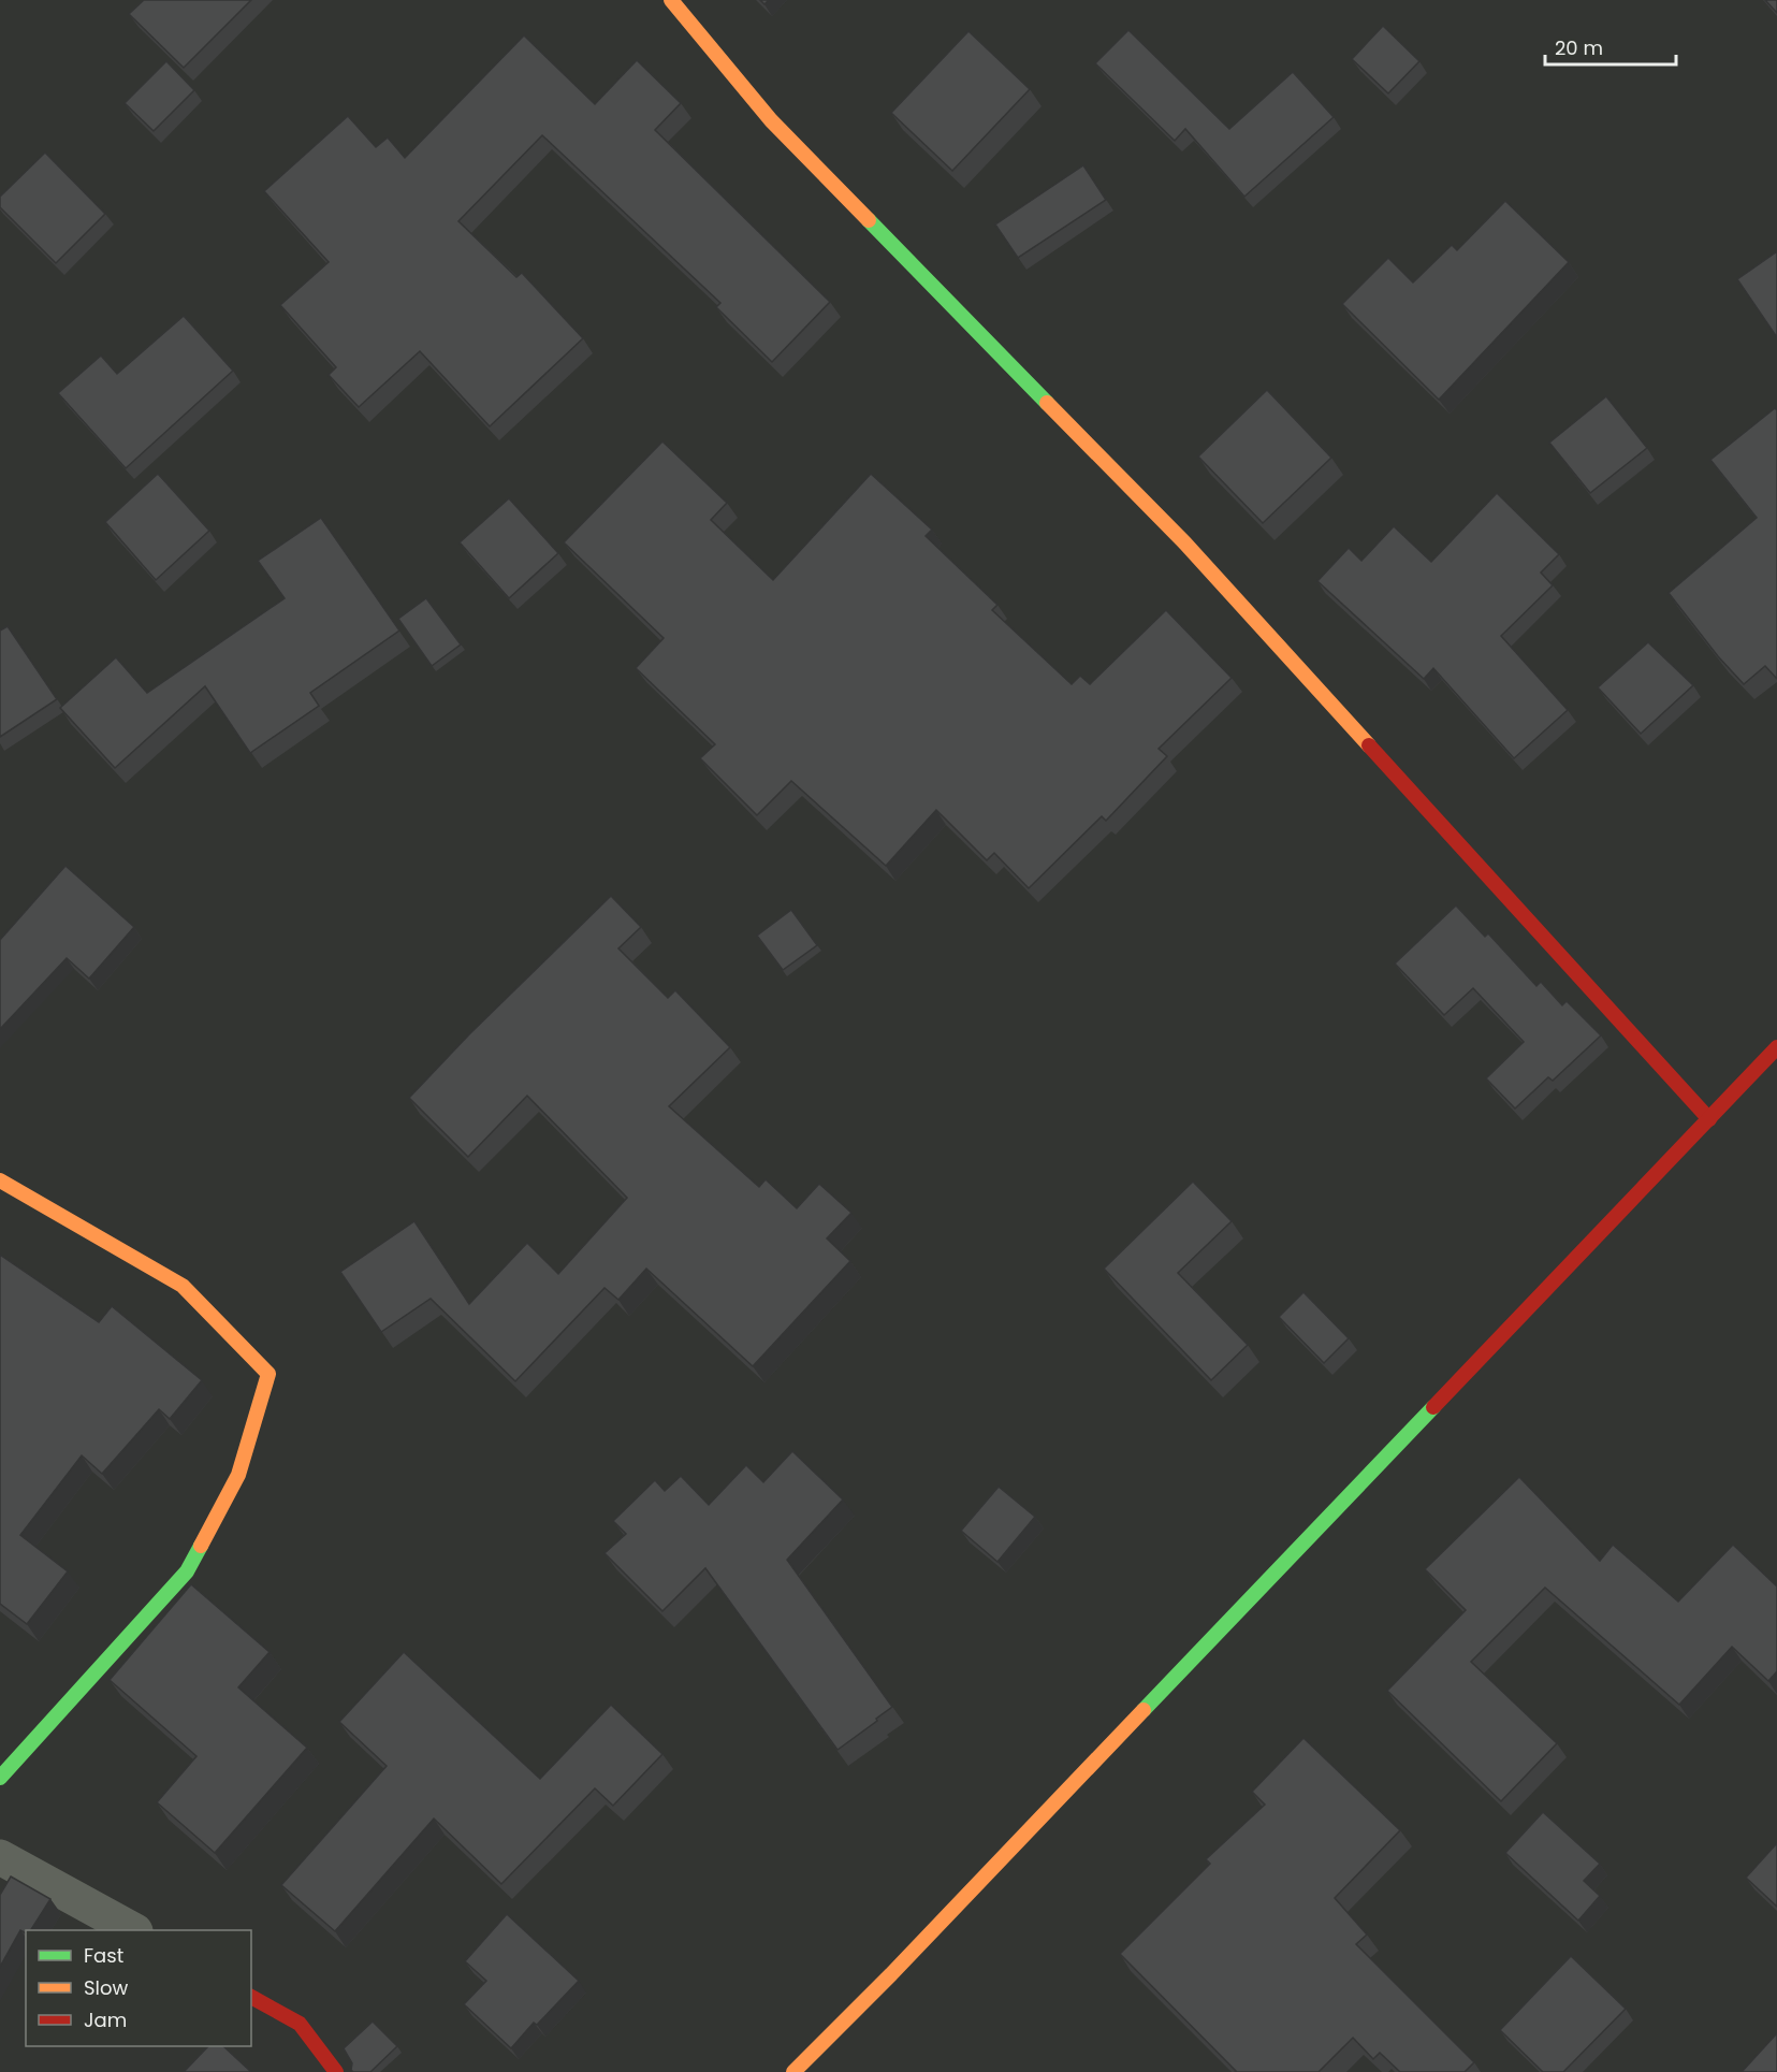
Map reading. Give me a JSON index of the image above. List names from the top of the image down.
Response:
{
  "legend": ["Fast", "Slow", "Jam"],
  "scale_bar": "20 m"
}
